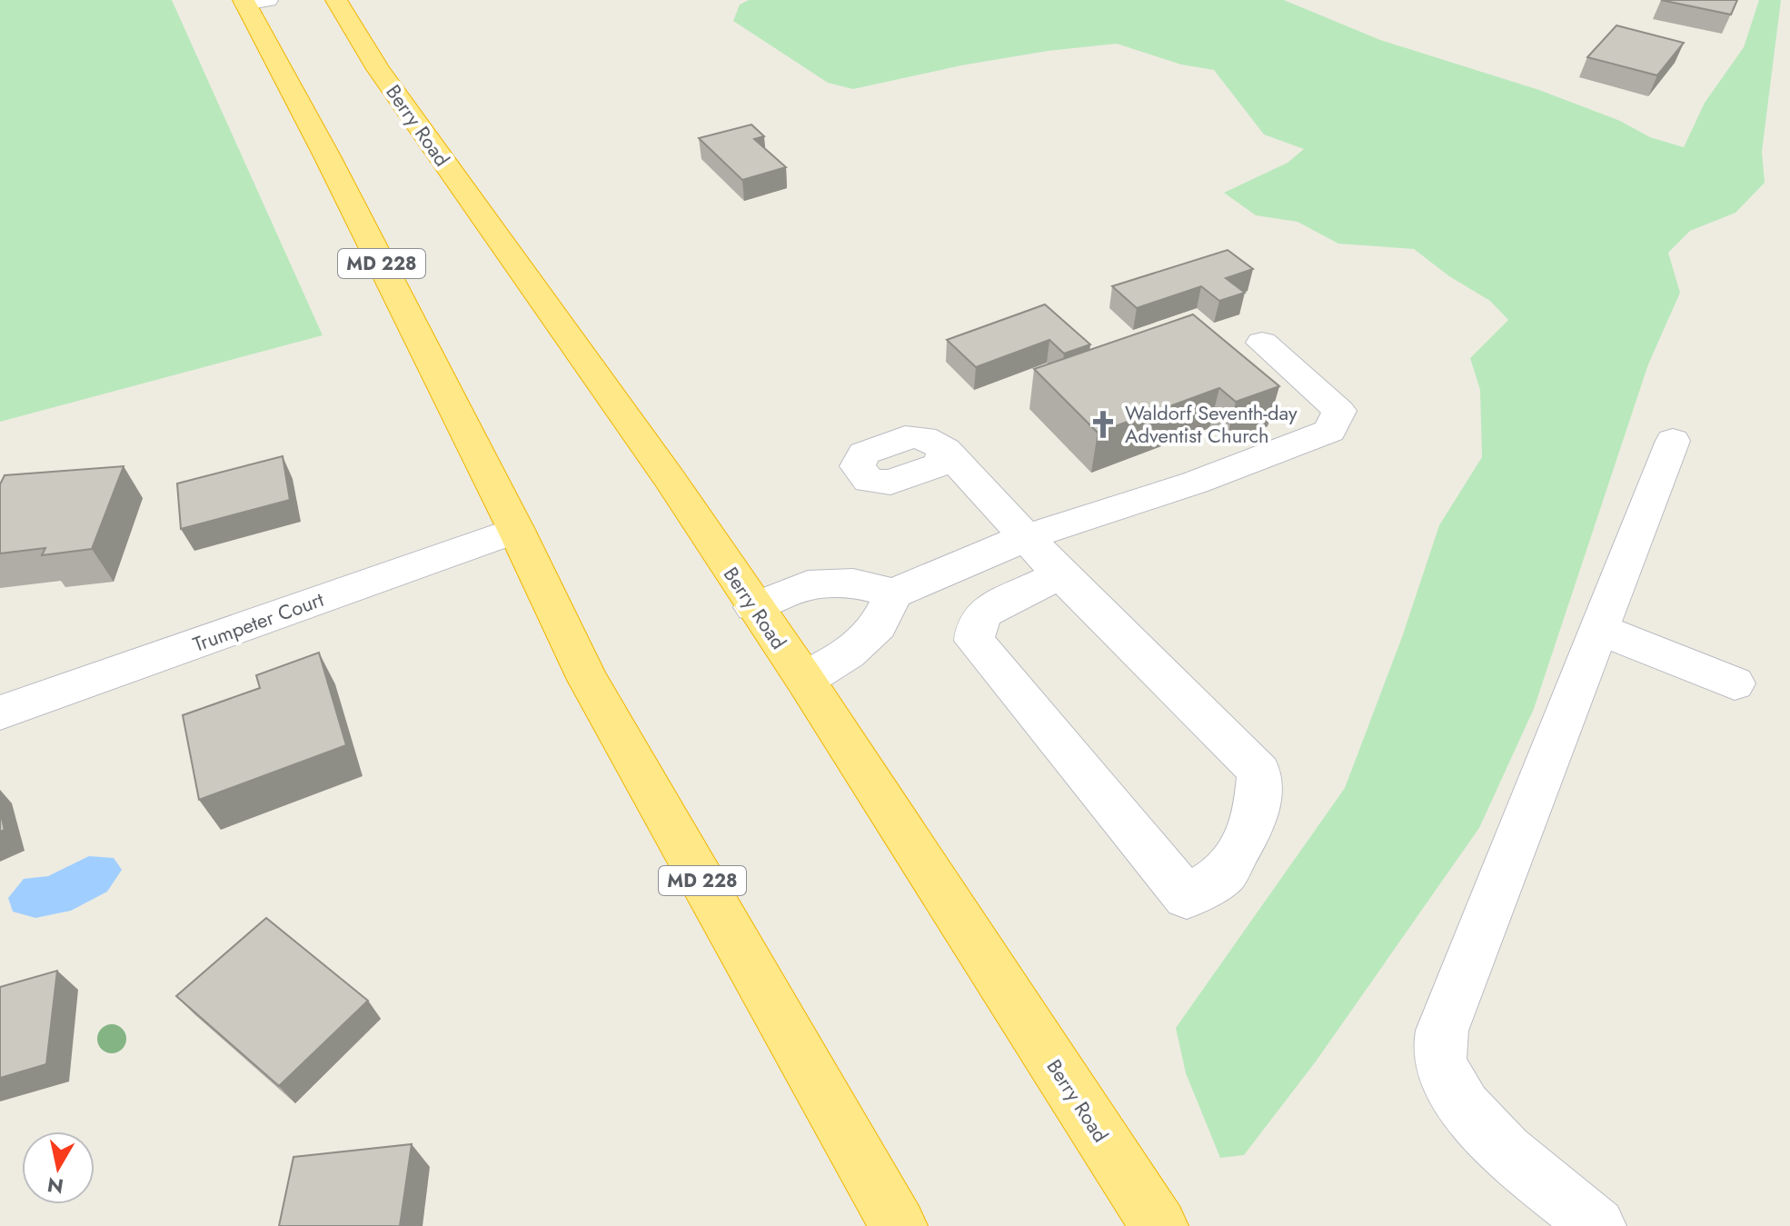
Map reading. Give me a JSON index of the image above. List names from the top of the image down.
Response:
{
  "streets": {
    "highway": ["Berry Road", "MD 228"],
    "street": ["Trumpeter Court"]
  },
  "crossings": [
    ["MD 228", "Trumpeter Court"]
  ],
  "places": {
    "church": ["Waldorf Seventh-day Adventist Church"]
  },
  "north": "bottom"
}
